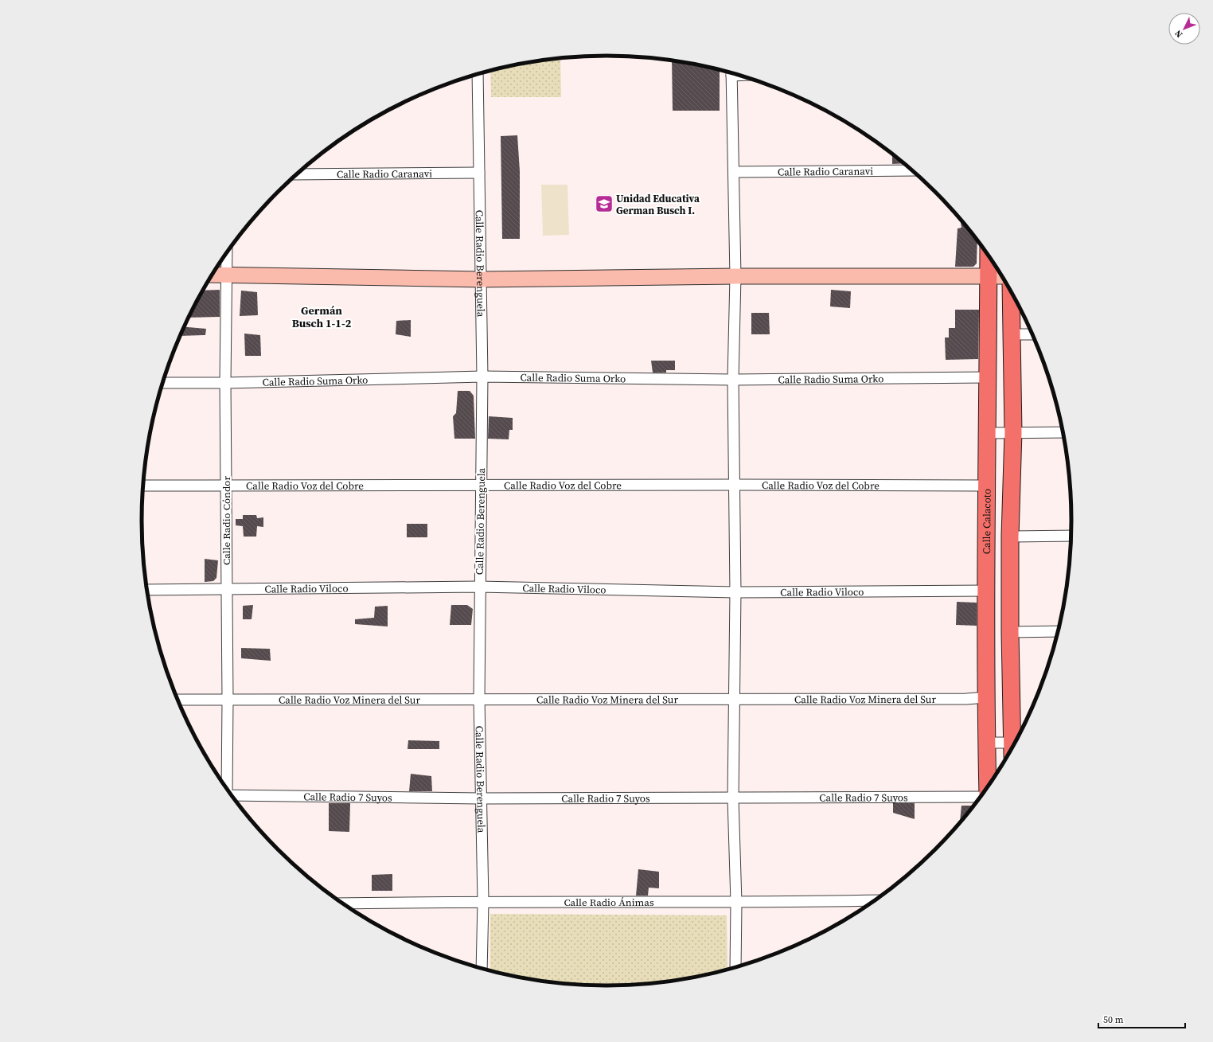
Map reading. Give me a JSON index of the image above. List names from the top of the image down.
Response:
{
  "streets": {
    "main road": ["Calle Calacoto"],
    "street": [
      "Calle Radio Caranavi",
      "Calle Radio Berenguela",
      "Calle Radio Suma Orko",
      "Calle Radio Voz del Cobre",
      "Calle Radio Cóndor",
      "Calle Radio Viloco",
      "Calle Radio Voz Minera del Sur",
      "Calle Radio 7 Suyos",
      "Calle Radio Ánimas"
    ]
  },
  "crossings": [
    ["Calle Radio Caranavi", "Calle Radio Berenguela"],
    ["Calle Radio Berenguela", "Calle Radio Suma Orko"],
    ["Calle Radio Berenguela", "Calle Radio Voz del Cobre"],
    ["Calle Radio Berenguela", "Calle Radio Viloco"],
    ["Calle Radio Berenguela", "Calle Radio Voz Minera del Sur"],
    ["Calle Radio Berenguela", "Calle Radio 7 Suyos"],
    ["Calle Radio Berenguela", "Calle Radio Ánimas"],
    ["Calle Radio Suma Orko", "Calle Radio Cóndor"],
    ["Calle Radio Suma Orko", "Calle Calacoto"],
    ["Calle Radio Voz del Cobre", "Calle Radio Cóndor"],
    ["Calle Radio Voz del Cobre", "Calle Calacoto"],
    ["Calle Radio Cóndor", "Calle Radio Viloco"],
    ["Calle Radio Cóndor", "Calle Radio Voz Minera del Sur"],
    ["Calle Calacoto", "Calle Radio Viloco"],
    ["Calle Calacoto", "Calle Radio Voz Minera del Sur"]
  ],
  "districts": ["Germán Busch 1-1-2"],
  "places": {
    "school or university": ["Unidad Educativa German Busch I."]
  },
  "scale_bar": "50 m",
  "north": "bottom left"
}
